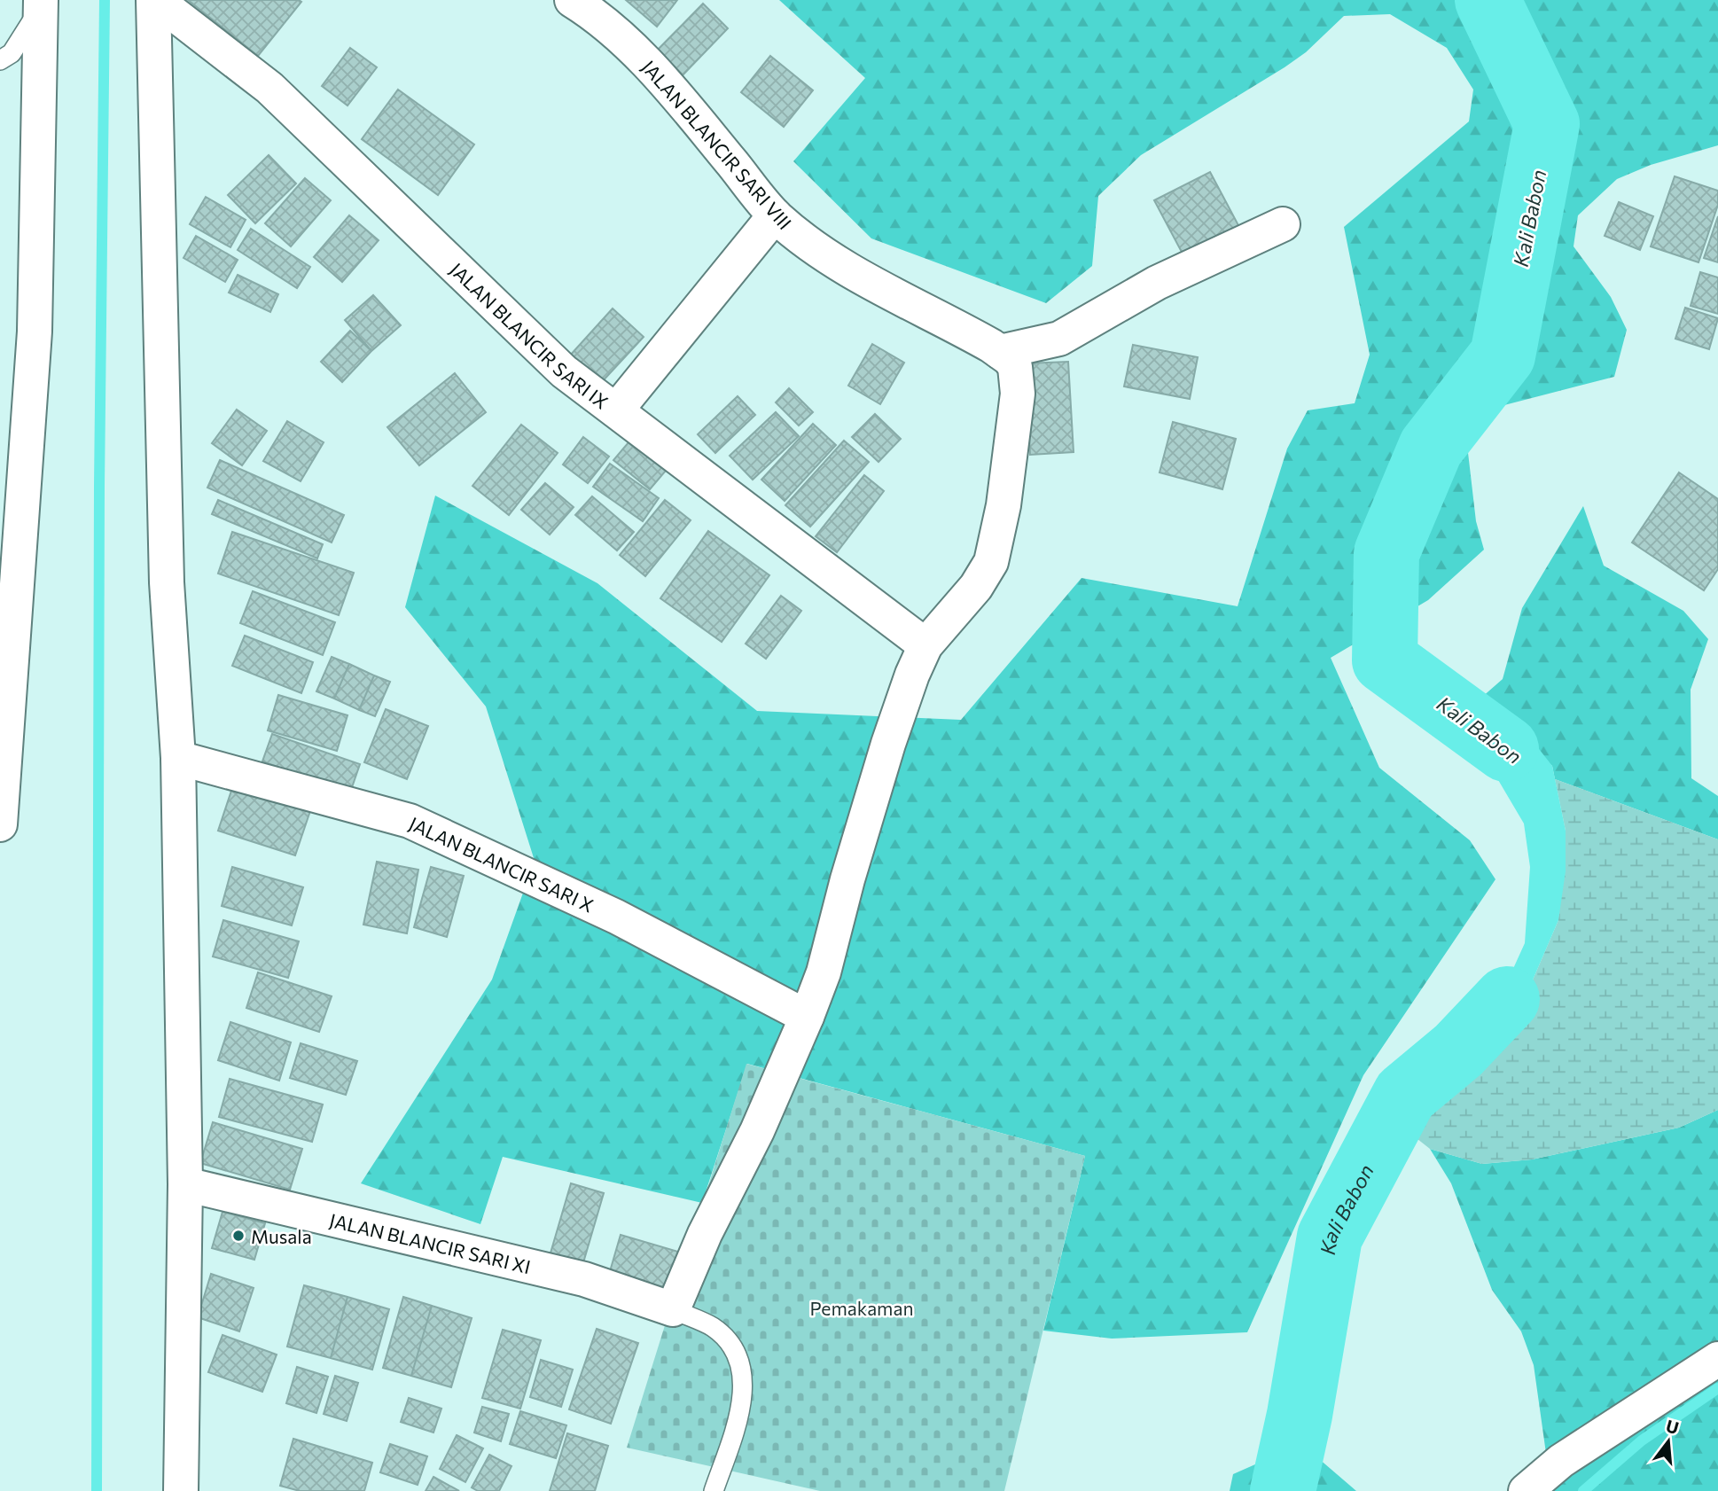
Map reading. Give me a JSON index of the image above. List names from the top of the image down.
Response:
{
  "streets": {
    "street": [
      "JALAN BLANCIR SARI VIII",
      "JALAN BLANCIR SARI IX",
      "JALAN BLANCIR SARI X",
      "JALAN BLANCIR SARI XI"
    ]
  },
  "water": ["Kali Babon"],
  "parks": ["Pemakaman"],
  "places": ["Musala"],
  "north": "top"
}
